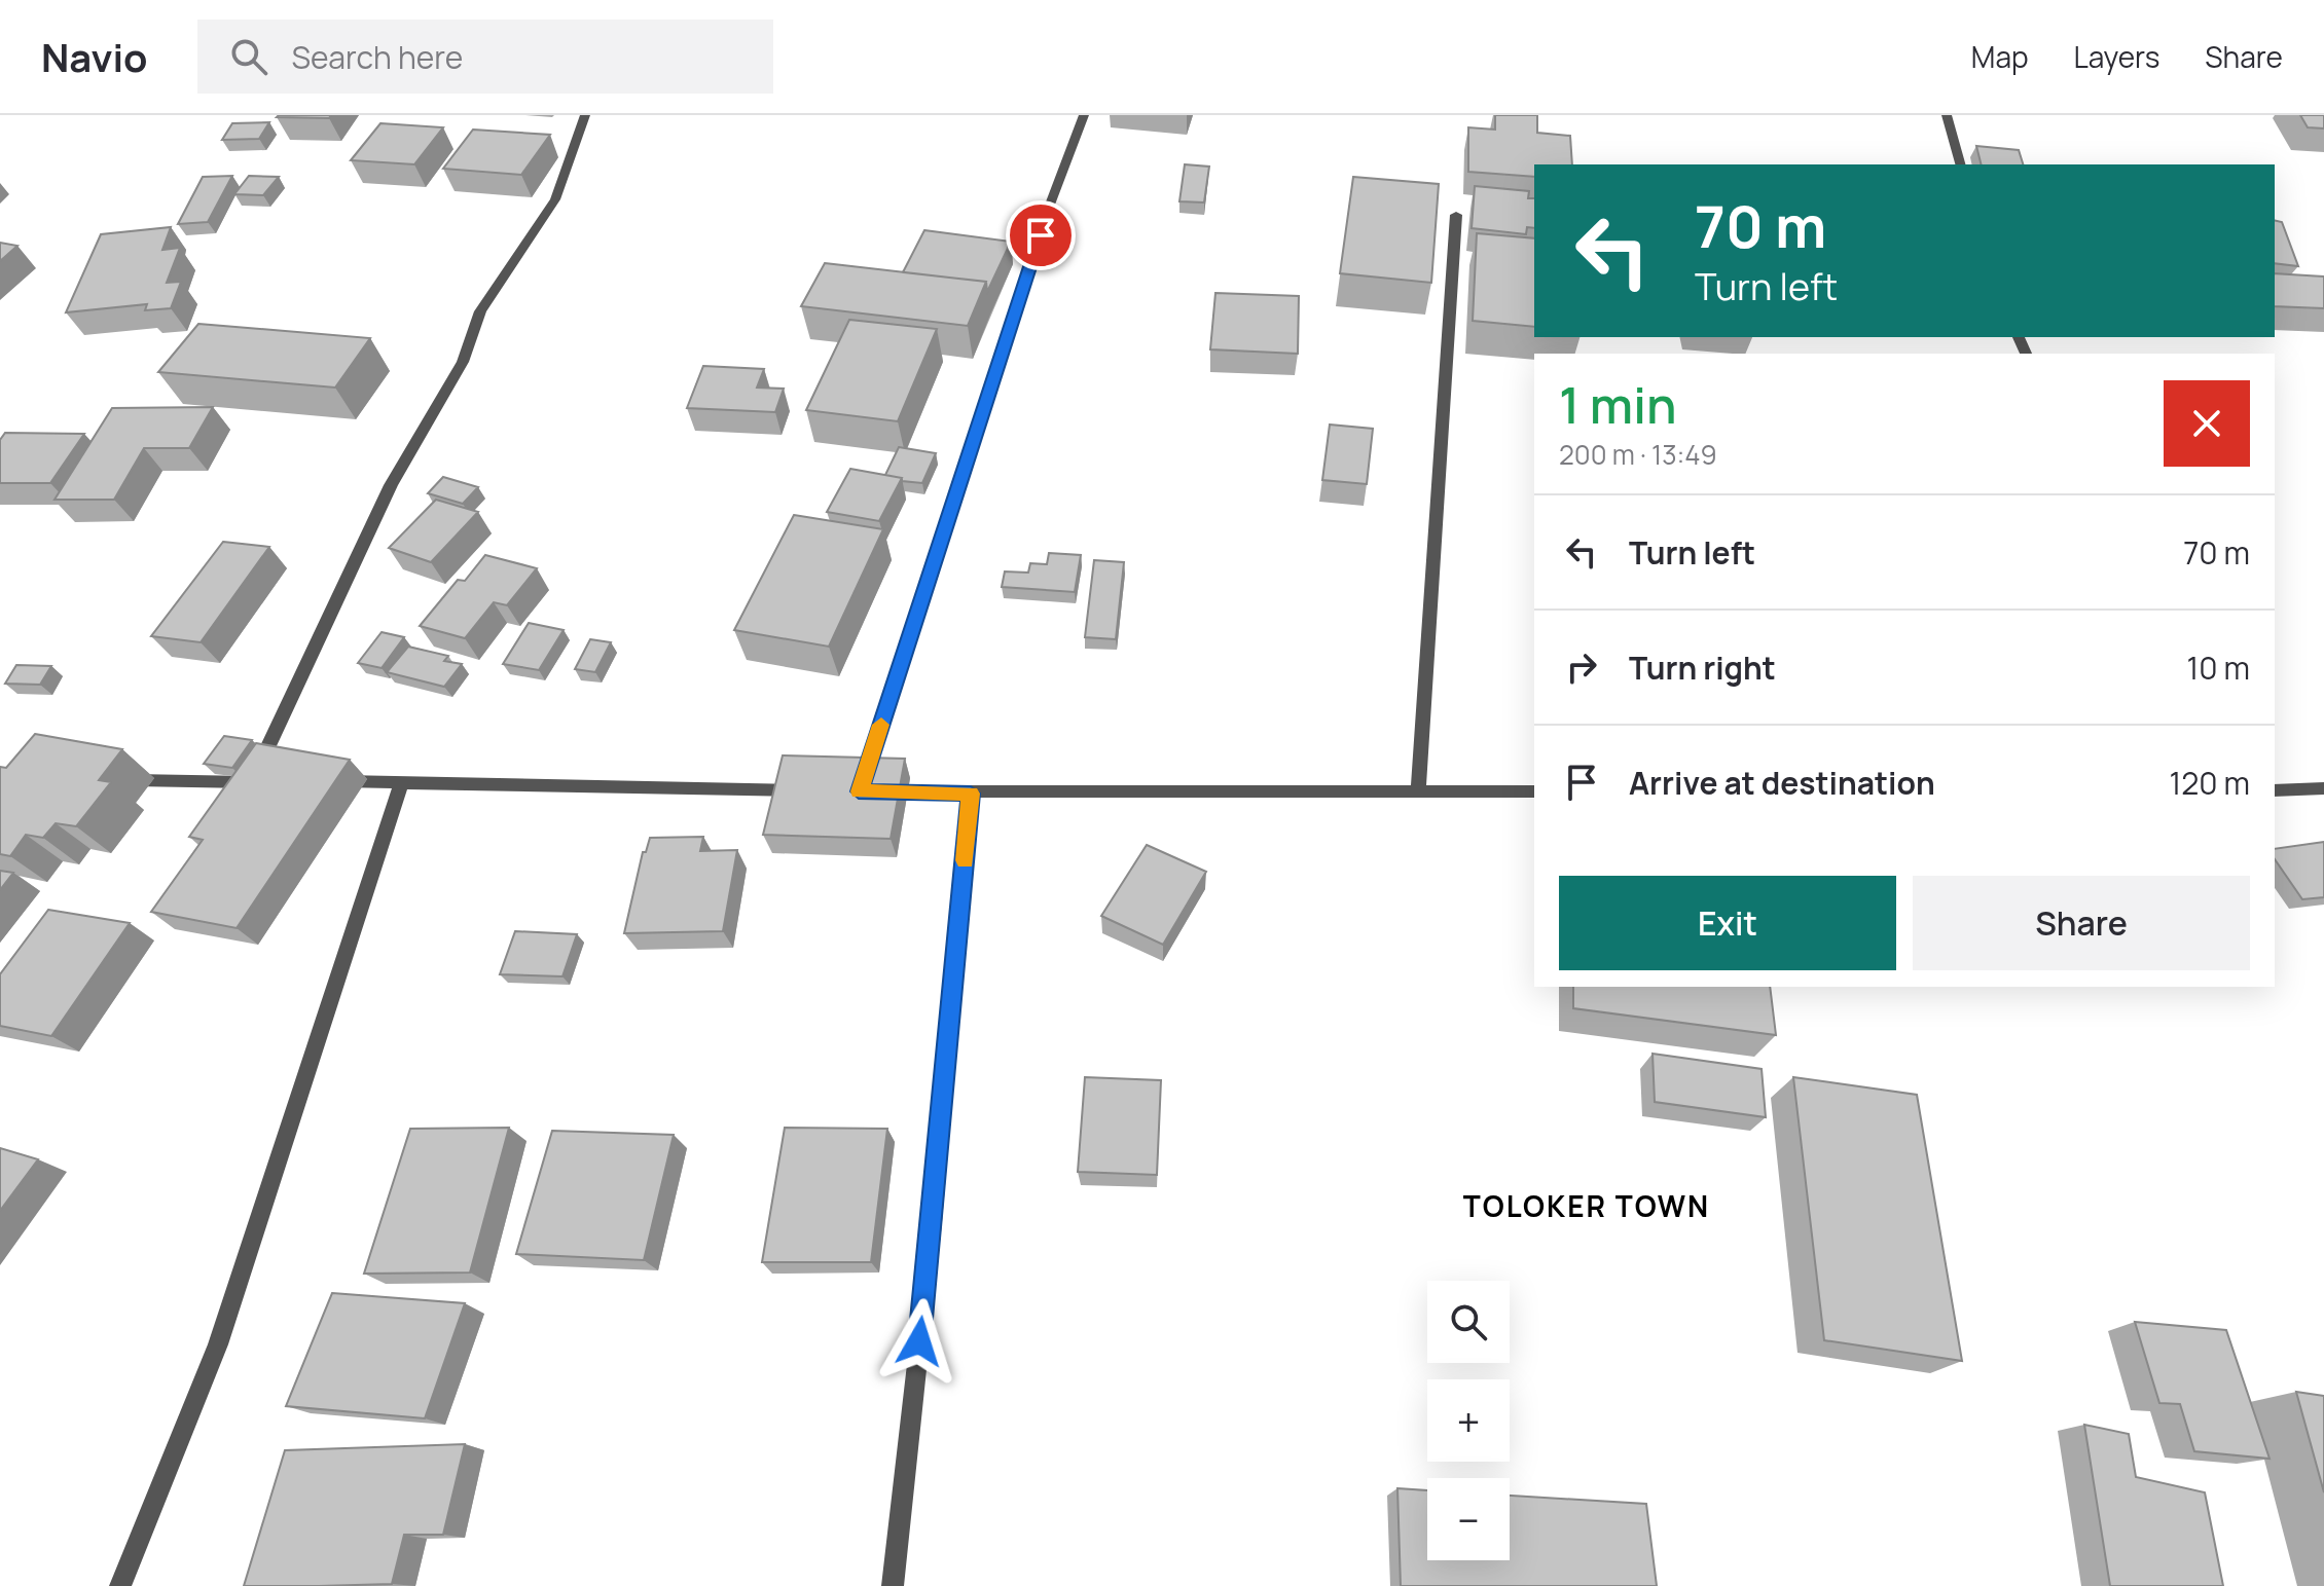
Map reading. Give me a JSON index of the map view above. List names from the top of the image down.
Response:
{
  "districts": ["TOLOKER TOWN"],
  "page": {
    "header": "Navio",
    "search": "Search here",
    "nav": ["Map", "Layers", "Share"],
    "turn": ["70 m", "Turn left"],
    "heading": ["1 min", "200 m · 13:49"],
    "list": [
      {
        "name": "Turn left",
        "value": "70 m"
      },
      {
        "name": "Turn right",
        "value": "10 m"
      },
      {
        "name": "Arrive at destination",
        "value": "120 m"
      }
    ],
    "buttons": ["Exit", "Share"],
    "map_buttons": ["+", "−"]
  }
}
